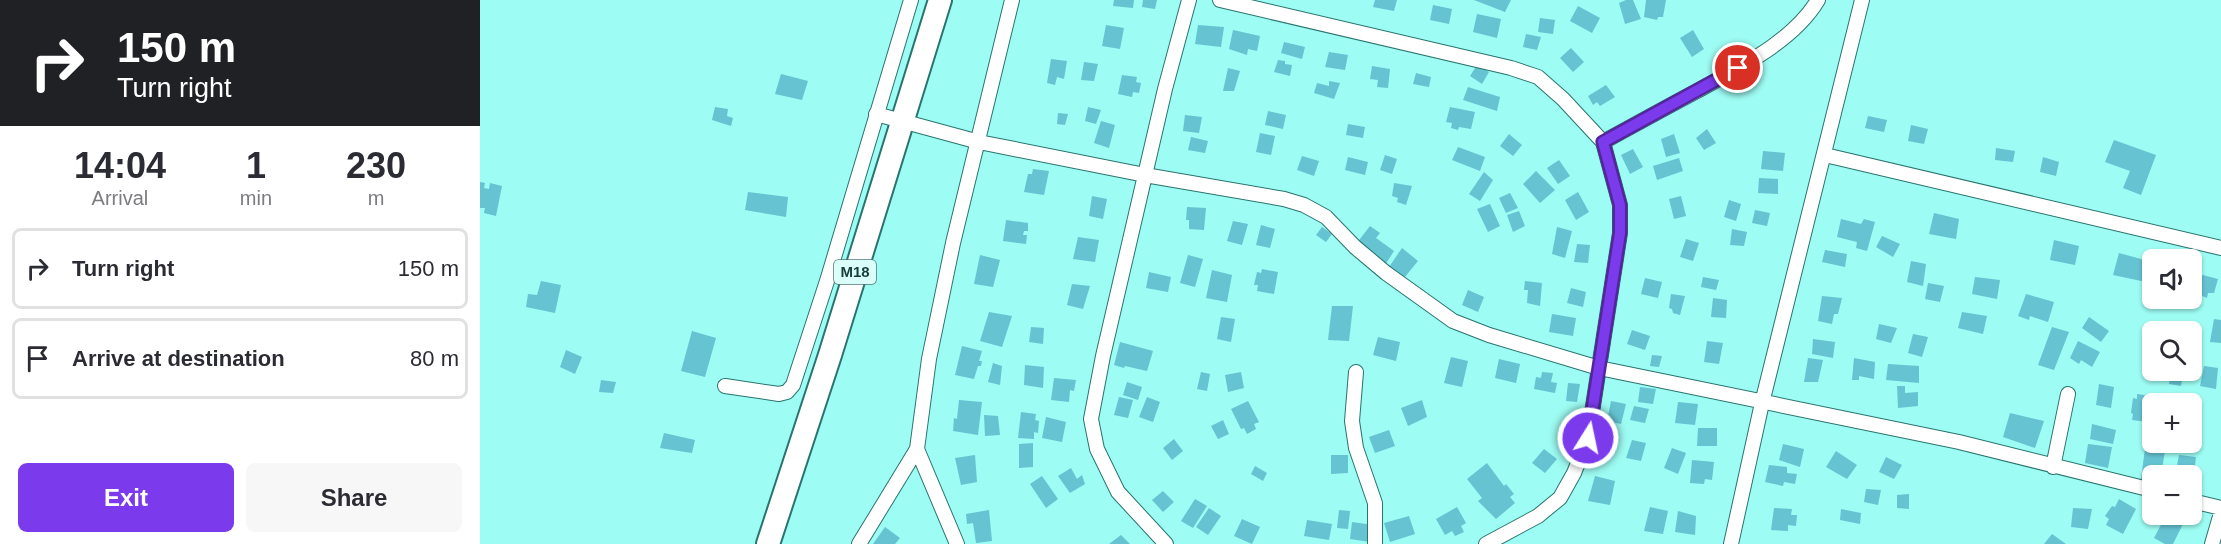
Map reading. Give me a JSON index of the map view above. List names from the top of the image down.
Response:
{
  "streets": {
    "main road": ["M18"]
  },
  "page": {
    "turn": ["150 m", "Turn right"],
    "eta": [
      "14:04",
      "Arrival",
      "1",
      "min",
      "230",
      "m"
    ],
    "list": [
      {
        "name": "Turn right",
        "value": "150 m"
      },
      {
        "name": "Arrive at destination",
        "value": "80 m"
      }
    ],
    "map_buttons": ["+", "−"],
    "buttons": ["Exit", "Share"]
  }
}
